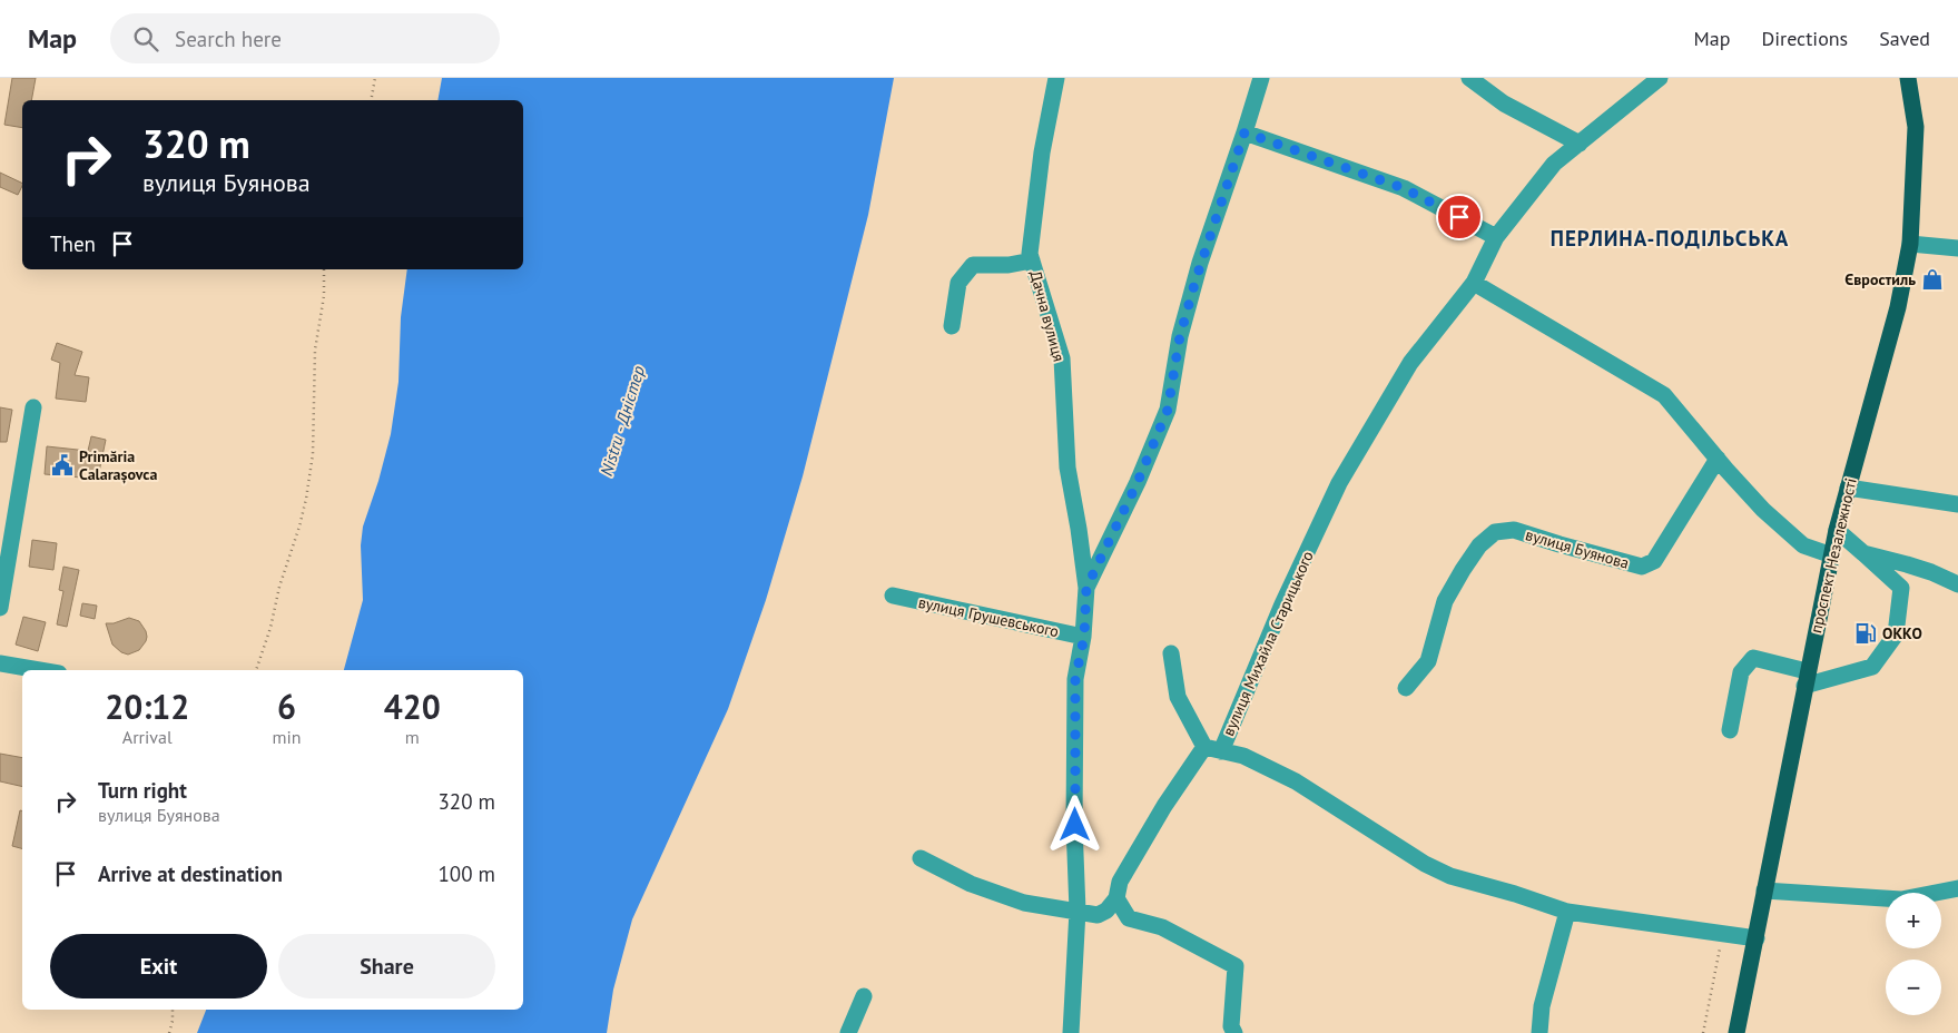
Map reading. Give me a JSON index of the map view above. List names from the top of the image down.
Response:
{
  "streets": {
    "main road": ["проспект Незалежності"],
    "street": [
      "Дачна вулиця",
      "вулиця Буянова",
      "вулиця Грушевського",
      "вулиця Михайла Старицького"
    ]
  },
  "crossings": [
    ["проспект Незалежності", "вулиця Михайла Старицького"]
  ],
  "districts": ["ПЕРЛИНА-ПОДІЛЬСЬКА"],
  "water": ["Nistru - Дністер"],
  "places": {
    "shop": ["Євростиль"],
    "public building": ["Primăria Calarașovca"],
    "fuel station": ["ОККО"]
  },
  "page": {
    "header": "Map",
    "search": "Search here",
    "nav": ["Map", "Directions", "Saved"],
    "turn": ["320 m", "вулиця Буянова"],
    "then": "Then",
    "eta": [
      "20:12",
      "Arrival",
      "6",
      "min",
      "420",
      "m"
    ],
    "list": [
      {
        "name": "Turn right",
        "note": "вулиця Буянова",
        "value": "320 m"
      },
      {
        "name": "Arrive at destination",
        "value": "100 m"
      }
    ],
    "map_buttons": ["+", "−"],
    "buttons": ["Exit", "Share"]
  }
}
